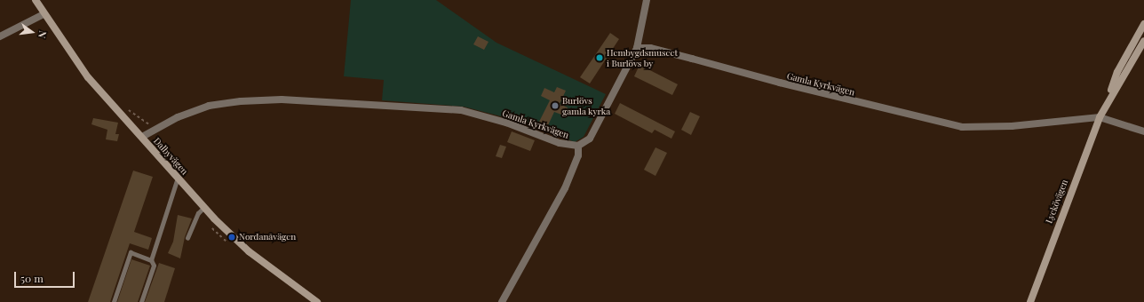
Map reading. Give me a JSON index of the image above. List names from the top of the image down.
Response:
{
  "streets": {
    "main road": ["Dalbyvägen", "Lyckövägen"],
    "street": ["Gamla Kyrkvägen"]
  },
  "crossings": [
    ["Gamla Kyrkvägen", "Dalbyvägen"],
    ["Gamla Kyrkvägen", "Lyckövägen"]
  ],
  "places": ["Hembygdsmuseet i Burlövs by", "Burlövs gamla kyrka", "Nordanåvägen"],
  "scale_bar": "50 m",
  "north": "right"
}
